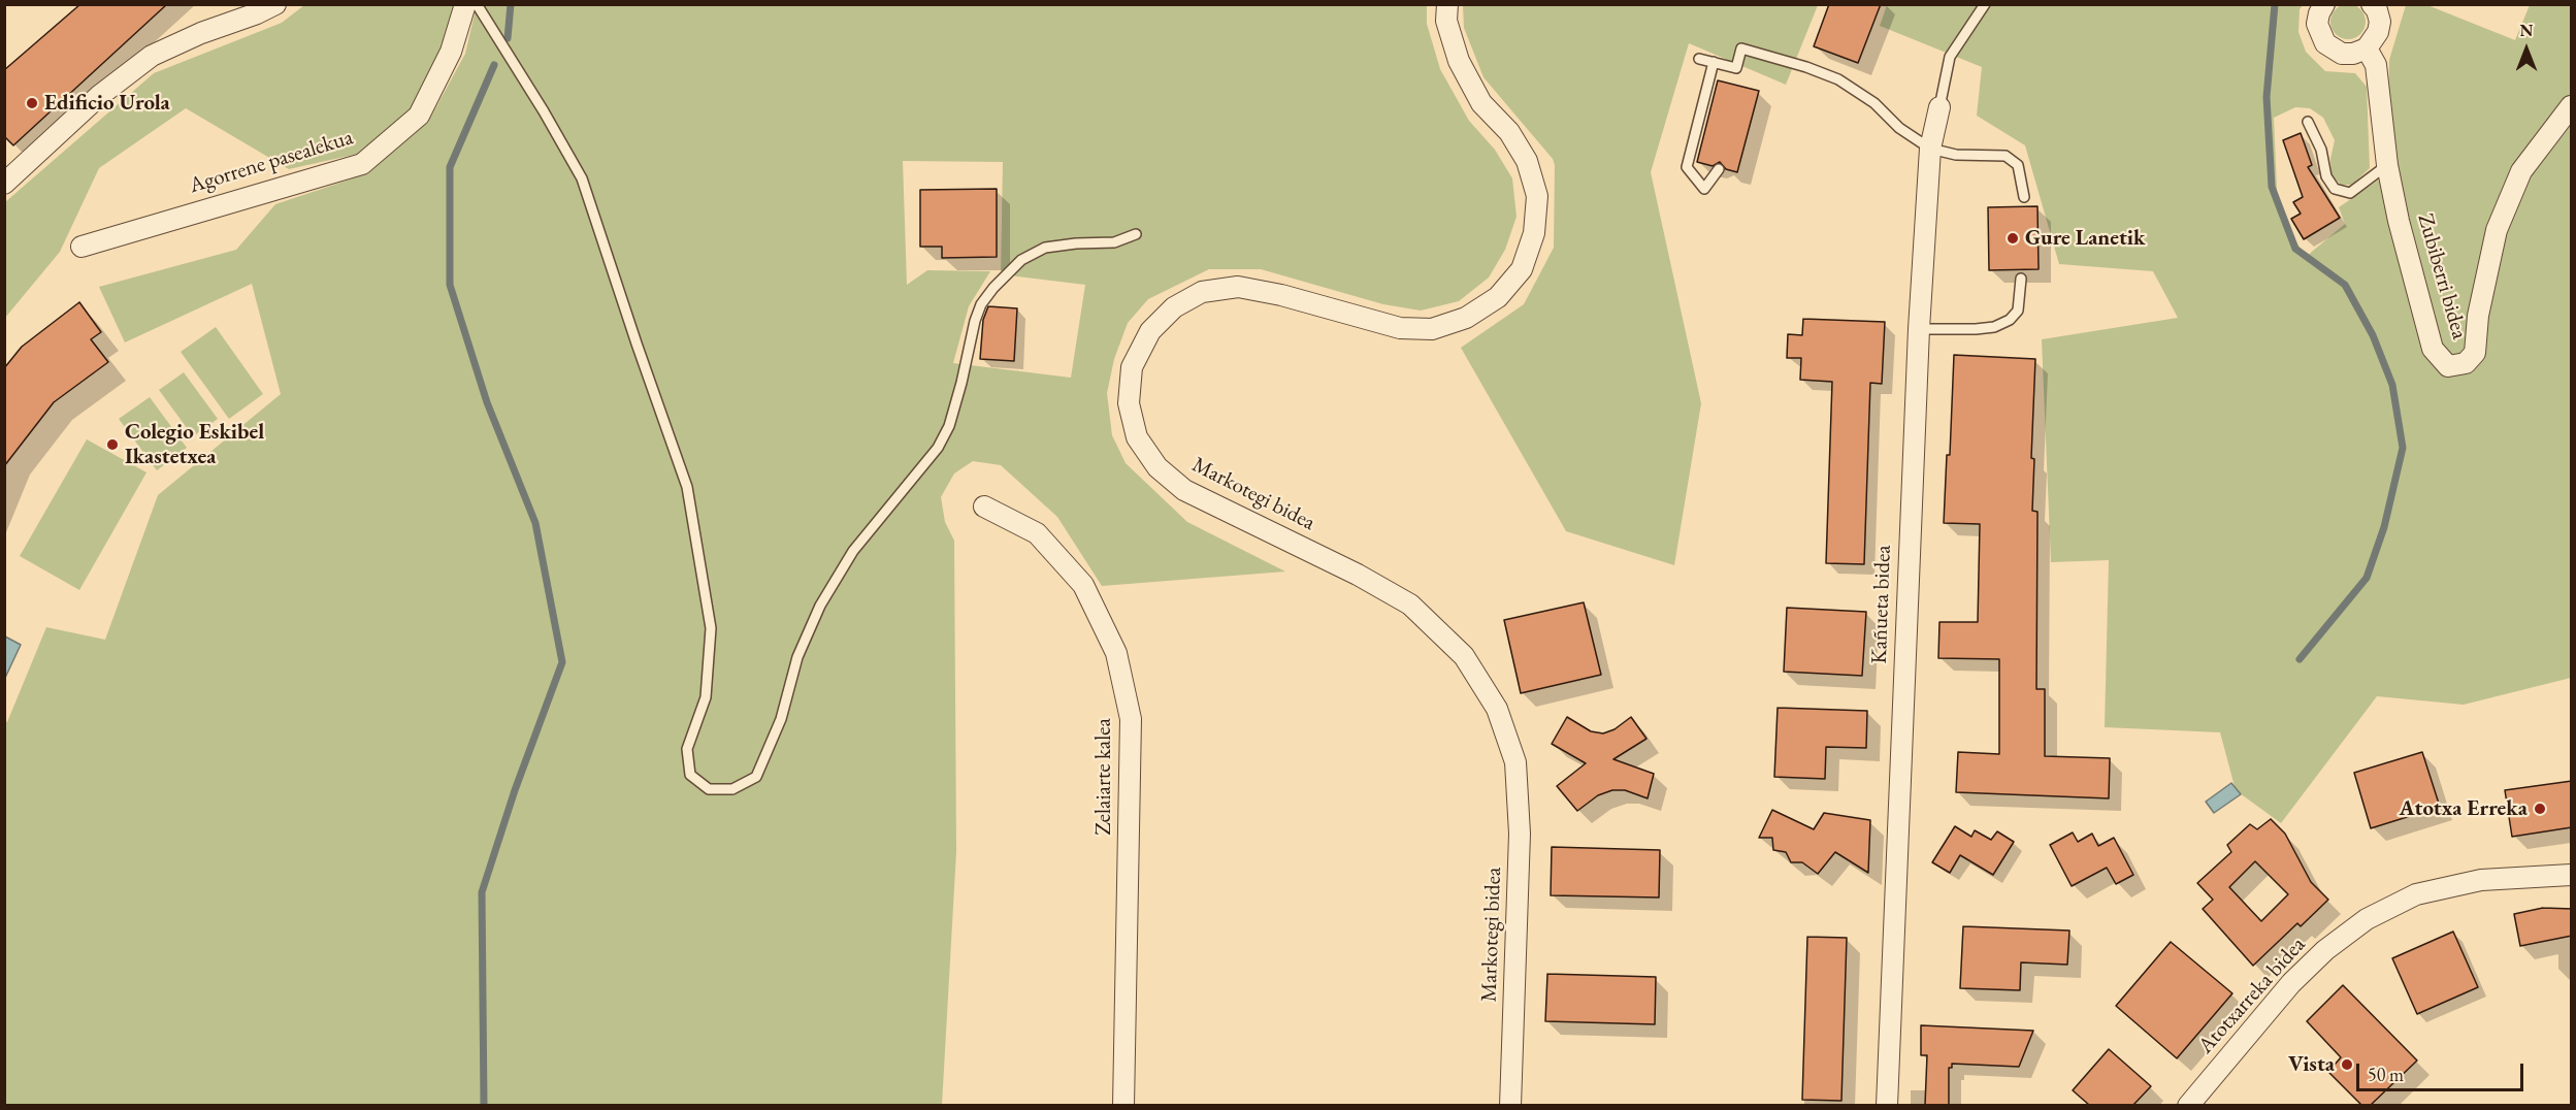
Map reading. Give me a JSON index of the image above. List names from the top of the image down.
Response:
{
  "streets": {
    "street": [
      "Agorrene pasealekua",
      "Zubiberri bidea",
      "Markotegi bidea",
      "Kañueta bidea",
      "Zelaiarte kalea",
      "Atotxarreka bidea"
    ]
  },
  "places": [
    "Edificio Urola",
    "Gure Lanetik",
    "Colegio Eskibel Ikastetxea",
    "Atotxa Erreka",
    "Vista"
  ],
  "scale_bar": "50 m",
  "north": "top"
}
